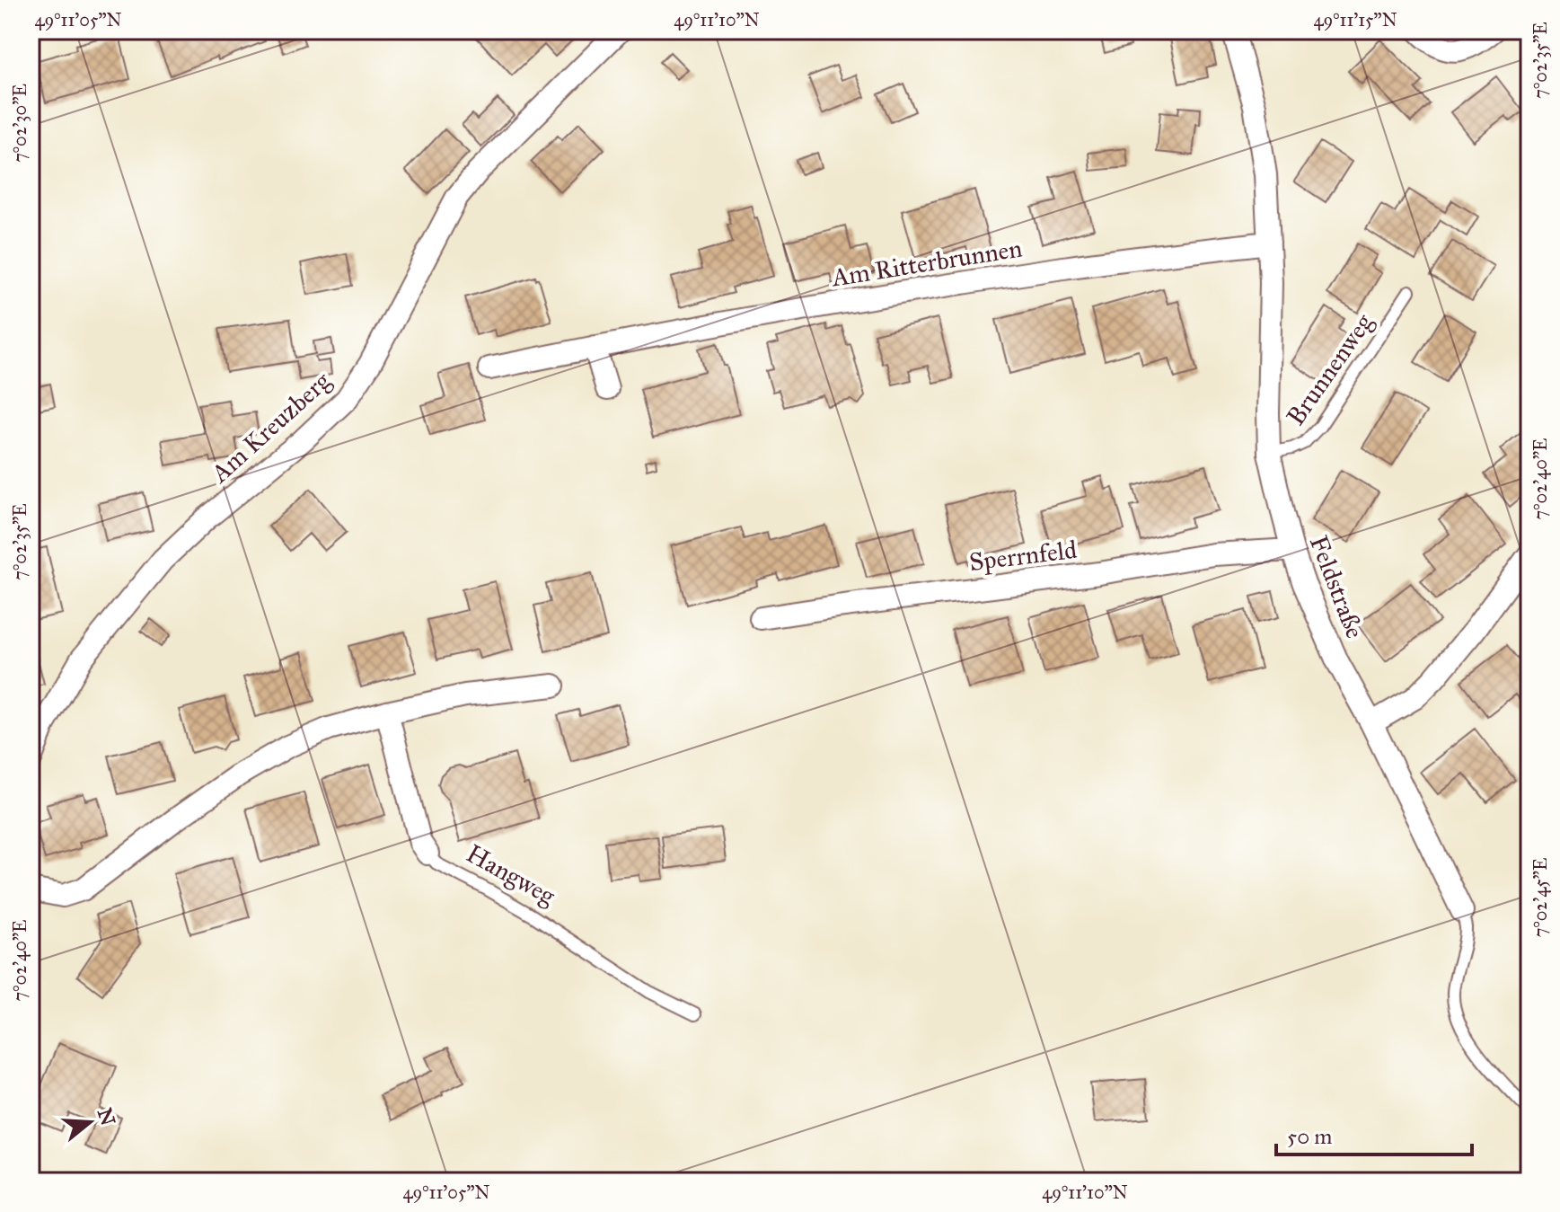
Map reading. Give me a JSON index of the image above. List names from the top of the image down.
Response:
{
  "streets": {
    "street": [
      "Am Ritterbrunnen",
      "Am Kreuzberg",
      "Sperrnfeld",
      "Feldstraße",
      "Hangweg"
    ],
    "lane": ["Brunnenweg"]
  },
  "crossings": [
    ["Am Ritterbrunnen", "Feldstraße"],
    ["Brunnenweg", "Feldstraße"],
    ["Sperrnfeld", "Feldstraße"]
  ],
  "scale_bar": "50 m",
  "north": "right",
  "coordinates": [
    "49°11'05\"N",
    "49°11'10\"N",
    "49°11'15\"N",
    "7°02'35\"E",
    "7°02'30\"E",
    "7°02'40\"E",
    "7°02'45\"E"
  ]
}
